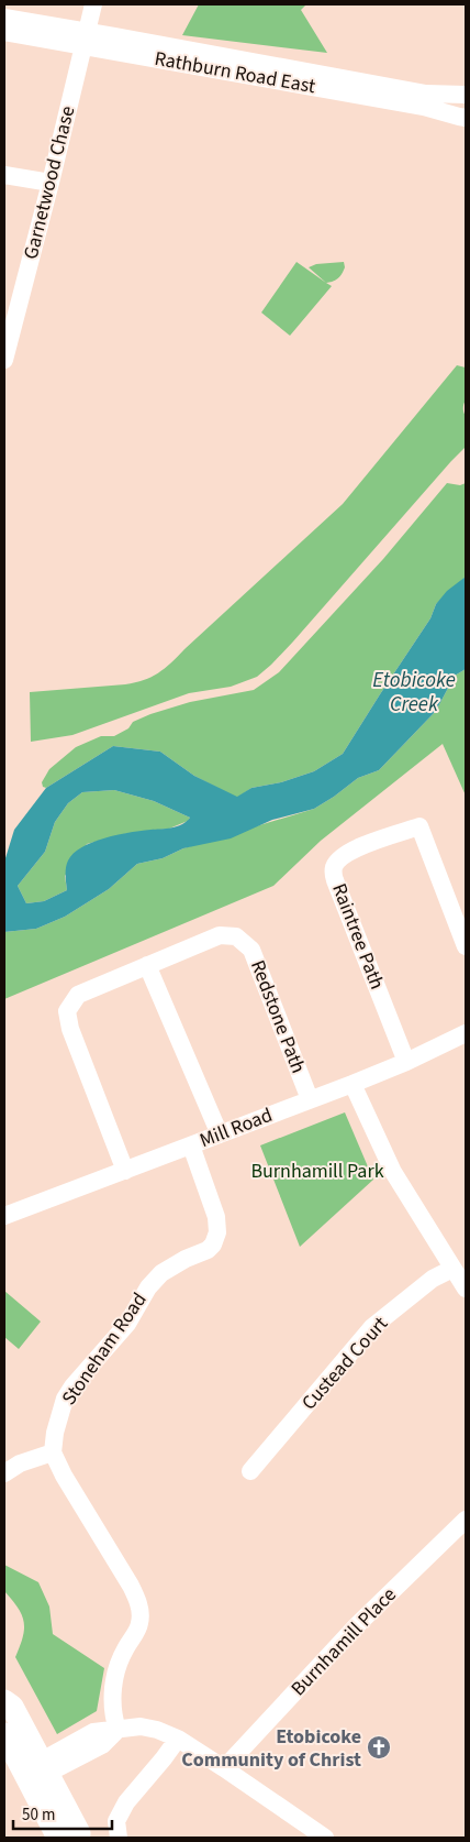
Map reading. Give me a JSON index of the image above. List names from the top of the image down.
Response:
{
  "streets": {
    "street": [
      "Rathburn Road East",
      "Garnetwood Chase",
      "Raintree Path",
      "Redstone Path",
      "Mill Road",
      "Stoneham Road",
      "Custead Court",
      "Burnhamill Place"
    ]
  },
  "crossings": [
    ["Rathburn Road East", "Garnetwood Chase"],
    ["Raintree Path", "Mill Road"],
    ["Redstone Path", "Mill Road"],
    ["Mill Road", "Stoneham Road"]
  ],
  "water": ["Etobicoke Creek"],
  "parks": ["Burnhamill Park"],
  "places": {
    "church": ["Etobicoke Community of Christ"]
  },
  "scale_bar": "50 m"
}
